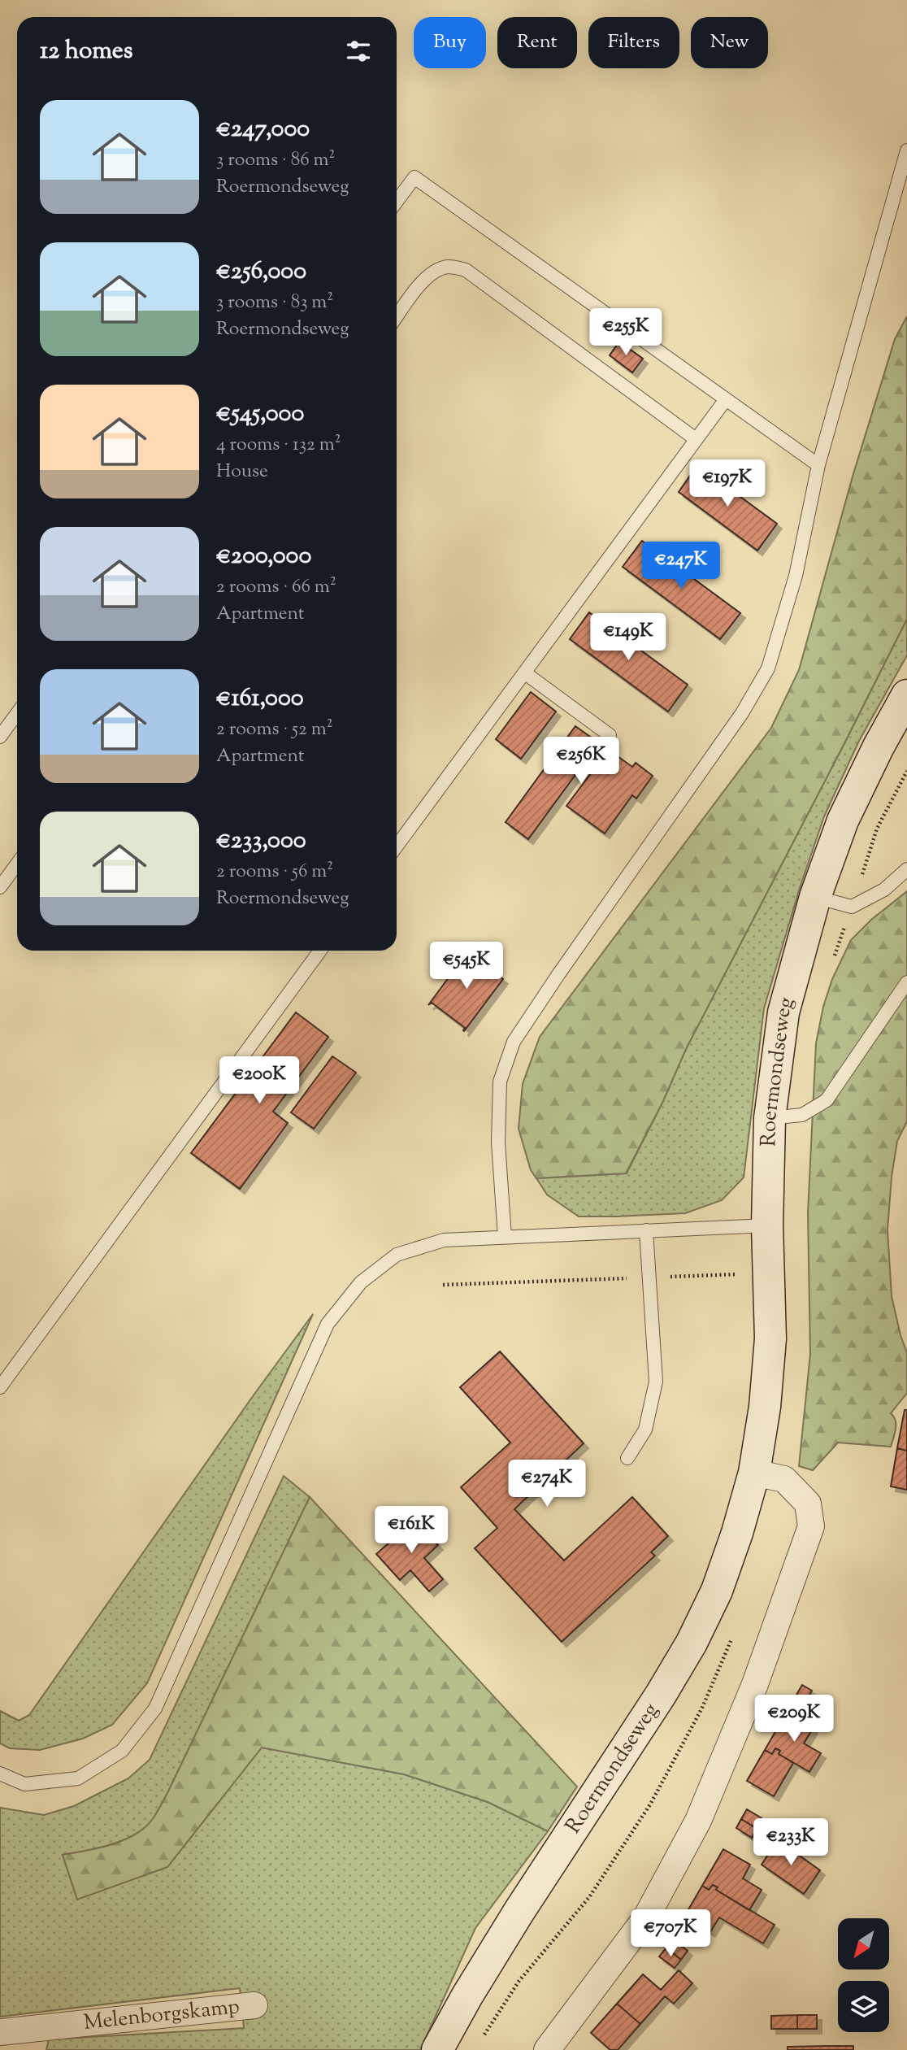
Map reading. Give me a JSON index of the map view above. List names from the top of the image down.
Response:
{
  "streets": {
    "main road": ["Roermondseweg"],
    "street": ["Melenborgskamp"]
  },
  "north": "bottom left",
  "page": {
    "chip": [
      "Buy",
      "Rent",
      "Filters",
      "New"
    ],
    "heading": "12 homes",
    "list": [
      {
        "name": "€247,000",
        "note": "3 rooms · 86 m² · Roermondseweg"
      },
      {
        "name": "€256,000",
        "note": "3 rooms · 83 m² · Roermondseweg"
      },
      {
        "name": "€545,000",
        "note": "4 rooms · 132 m² · House"
      },
      {
        "name": "€200,000",
        "note": "2 rooms · 66 m² · Apartment"
      },
      {
        "name": "€161,000",
        "note": "2 rooms · 52 m² · Apartment"
      },
      {
        "name": "€233,000",
        "note": "2 rooms · 56 m² · Roermondseweg"
      }
    ],
    "price": [
      "€255K",
      "€197K",
      "€247K",
      "€149K",
      "€256K",
      "€545K",
      "€200K",
      "€274K",
      "€161K",
      "€209K",
      "€233K",
      "€707K"
    ]
  }
}
